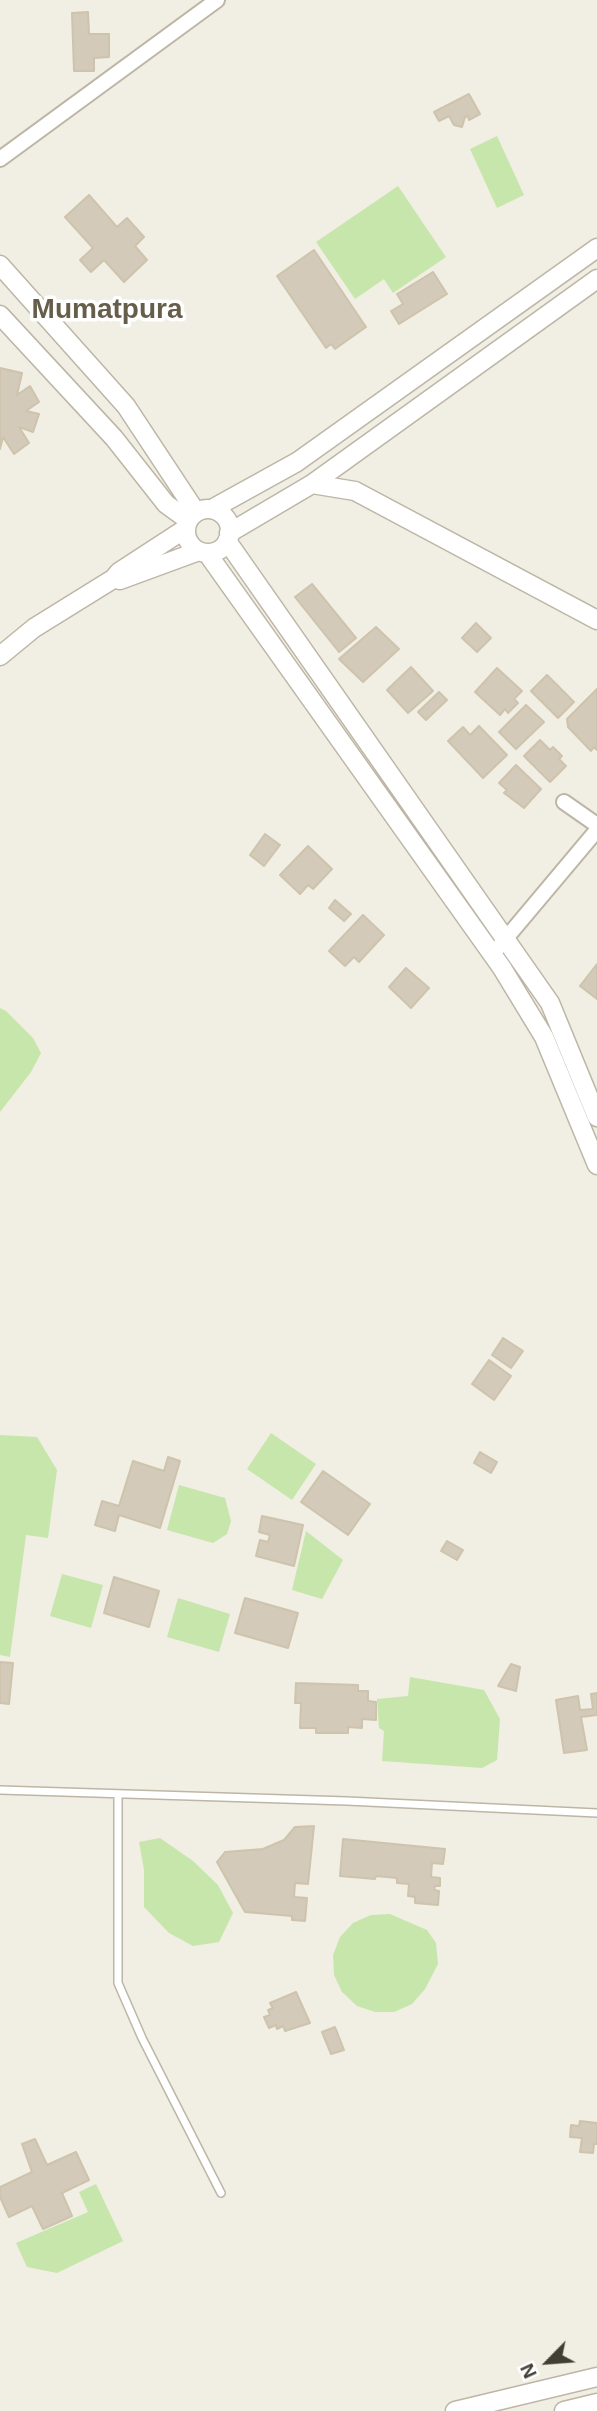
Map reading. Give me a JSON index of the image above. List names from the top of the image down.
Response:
{
  "districts": ["Mumatpura"],
  "north": "bottom left"
}
